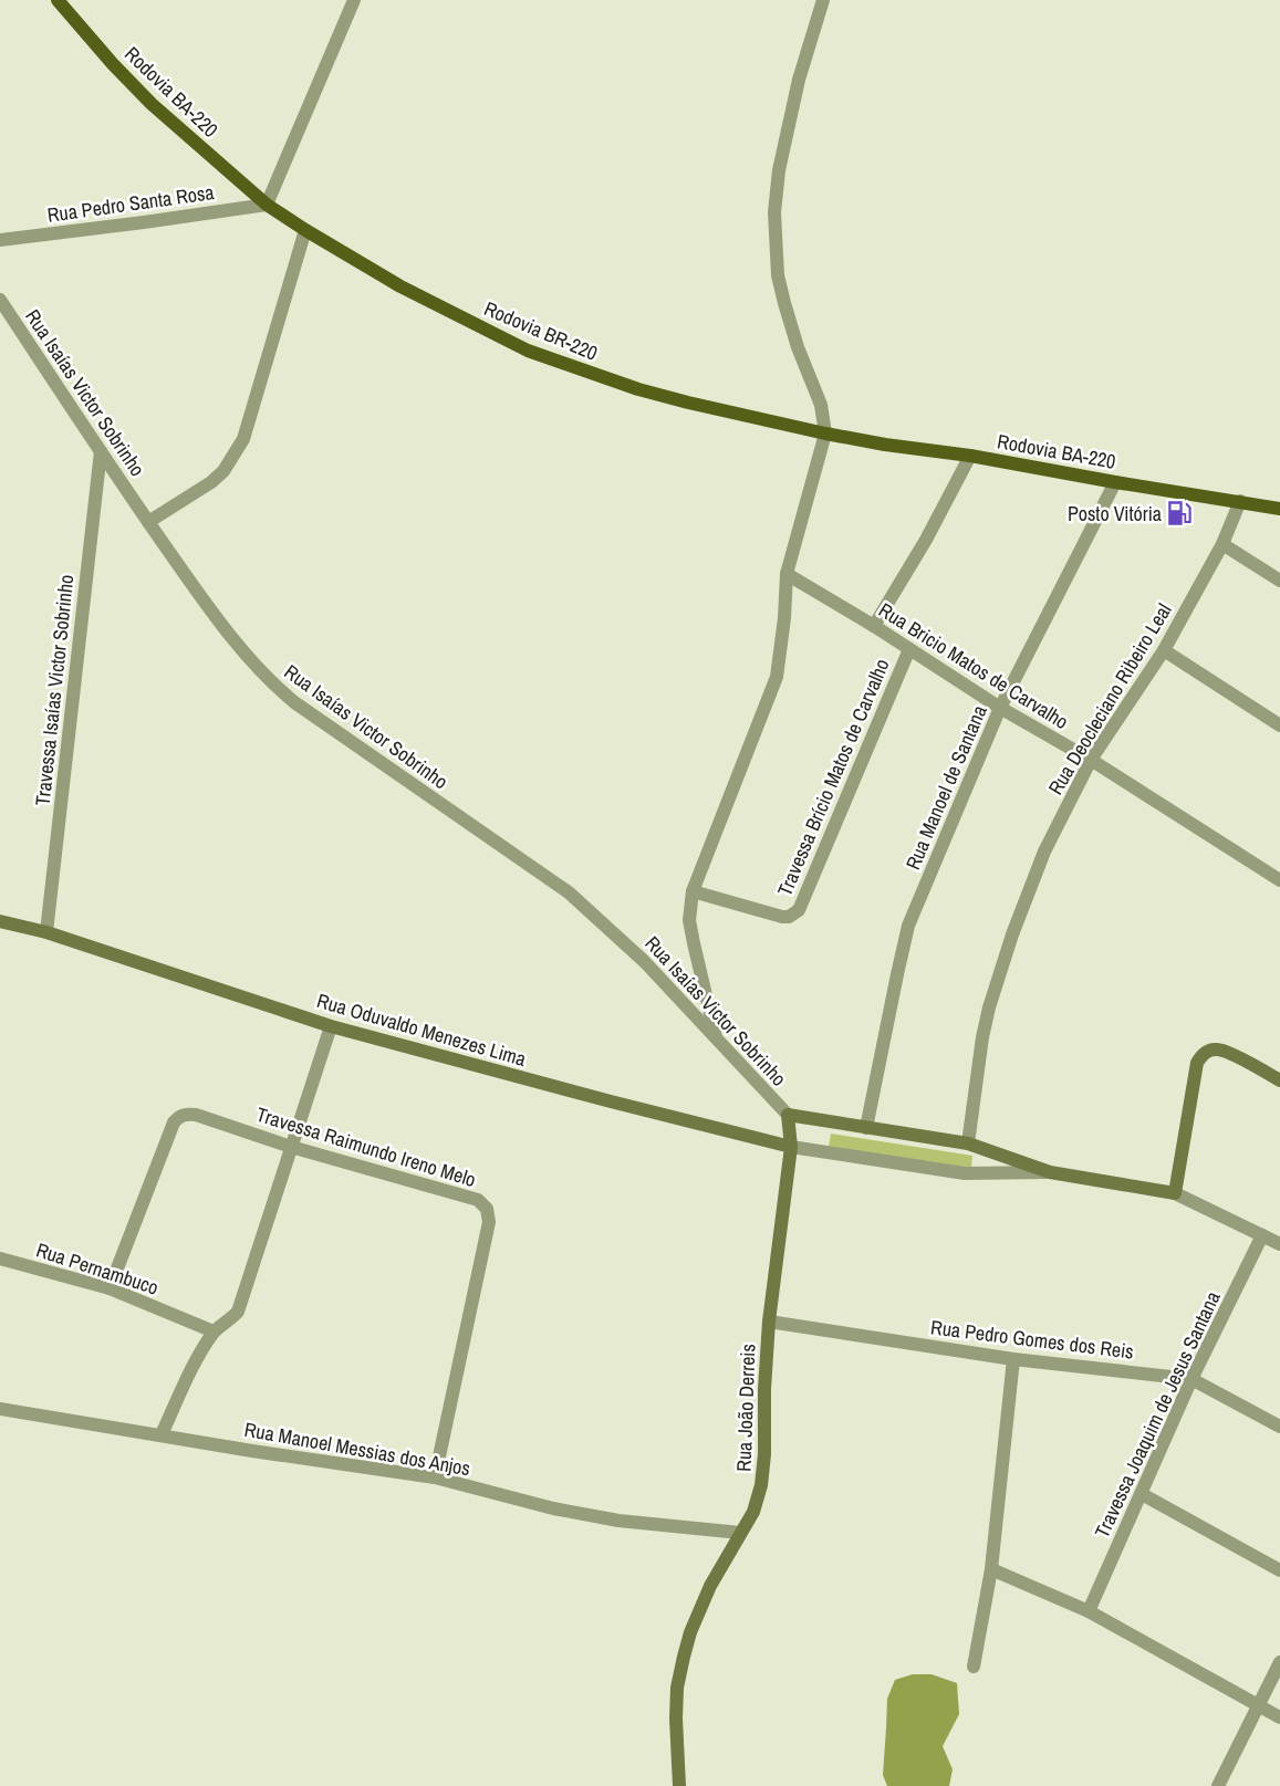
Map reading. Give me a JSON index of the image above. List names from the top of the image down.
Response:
{
  "streets": {
    "main road": ["Rodovia BA-220", "Rodovia BR-220"],
    "street": [
      "Rua Pedro Santa Rosa",
      "Rua Isaías Victor Sobrinho",
      "Rua Bricio Matos de Carvalho",
      "Travessa Isaías Victor Sobrinho",
      "Rua Deocleciano Ribeiro Leal",
      "Travessa Brício Matos de Carvalho",
      "Rua Manoel de Santana",
      "Rua Oduvaldo Menezes Lima",
      "Travessa Raimundo Ireno Melo",
      "Rua Pernambuco",
      "Rua Pedro Gomes dos Reis",
      "Rua João Derreis",
      "Travessa Joaquim de Jesus Santana",
      "Rua Manoel Messias dos Anjos"
    ]
  },
  "crossings": [
    ["Rodovia BA-220", "Rua Pedro Santa Rosa"],
    ["Rodovia BA-220", "Rodovia BR-220"],
    ["Rodovia BA-220", "Rua Deocleciano Ribeiro Leal"],
    ["Rodovia BA-220", "Rua Manoel de Santana"],
    ["Rua Pedro Santa Rosa", "Rodovia BR-220"],
    ["Rua Isaías Victor Sobrinho", "Travessa Isaías Victor Sobrinho"],
    ["Rua Isaías Victor Sobrinho", "Rua João Derreis"],
    ["Rua Bricio Matos de Carvalho", "Rua Deocleciano Ribeiro Leal"],
    ["Rua Bricio Matos de Carvalho", "Travessa Brício Matos de Carvalho"],
    ["Rua Bricio Matos de Carvalho", "Rua Manoel de Santana"],
    ["Travessa Isaías Victor Sobrinho", "Rua Oduvaldo Menezes Lima"],
    ["Rua Oduvaldo Menezes Lima", "Rua João Derreis"],
    ["Travessa Raimundo Ireno Melo", "Rua Pernambuco"],
    ["Travessa Raimundo Ireno Melo", "Rua Manoel Messias dos Anjos"],
    ["Rua Pedro Gomes dos Reis", "Rua João Derreis"],
    ["Rua Pedro Gomes dos Reis", "Travessa Joaquim de Jesus Santana"],
    ["Rua João Derreis", "Rua Manoel Messias dos Anjos"]
  ],
  "places": {
    "fuel station": ["Posto Vitória"]
  }
}
